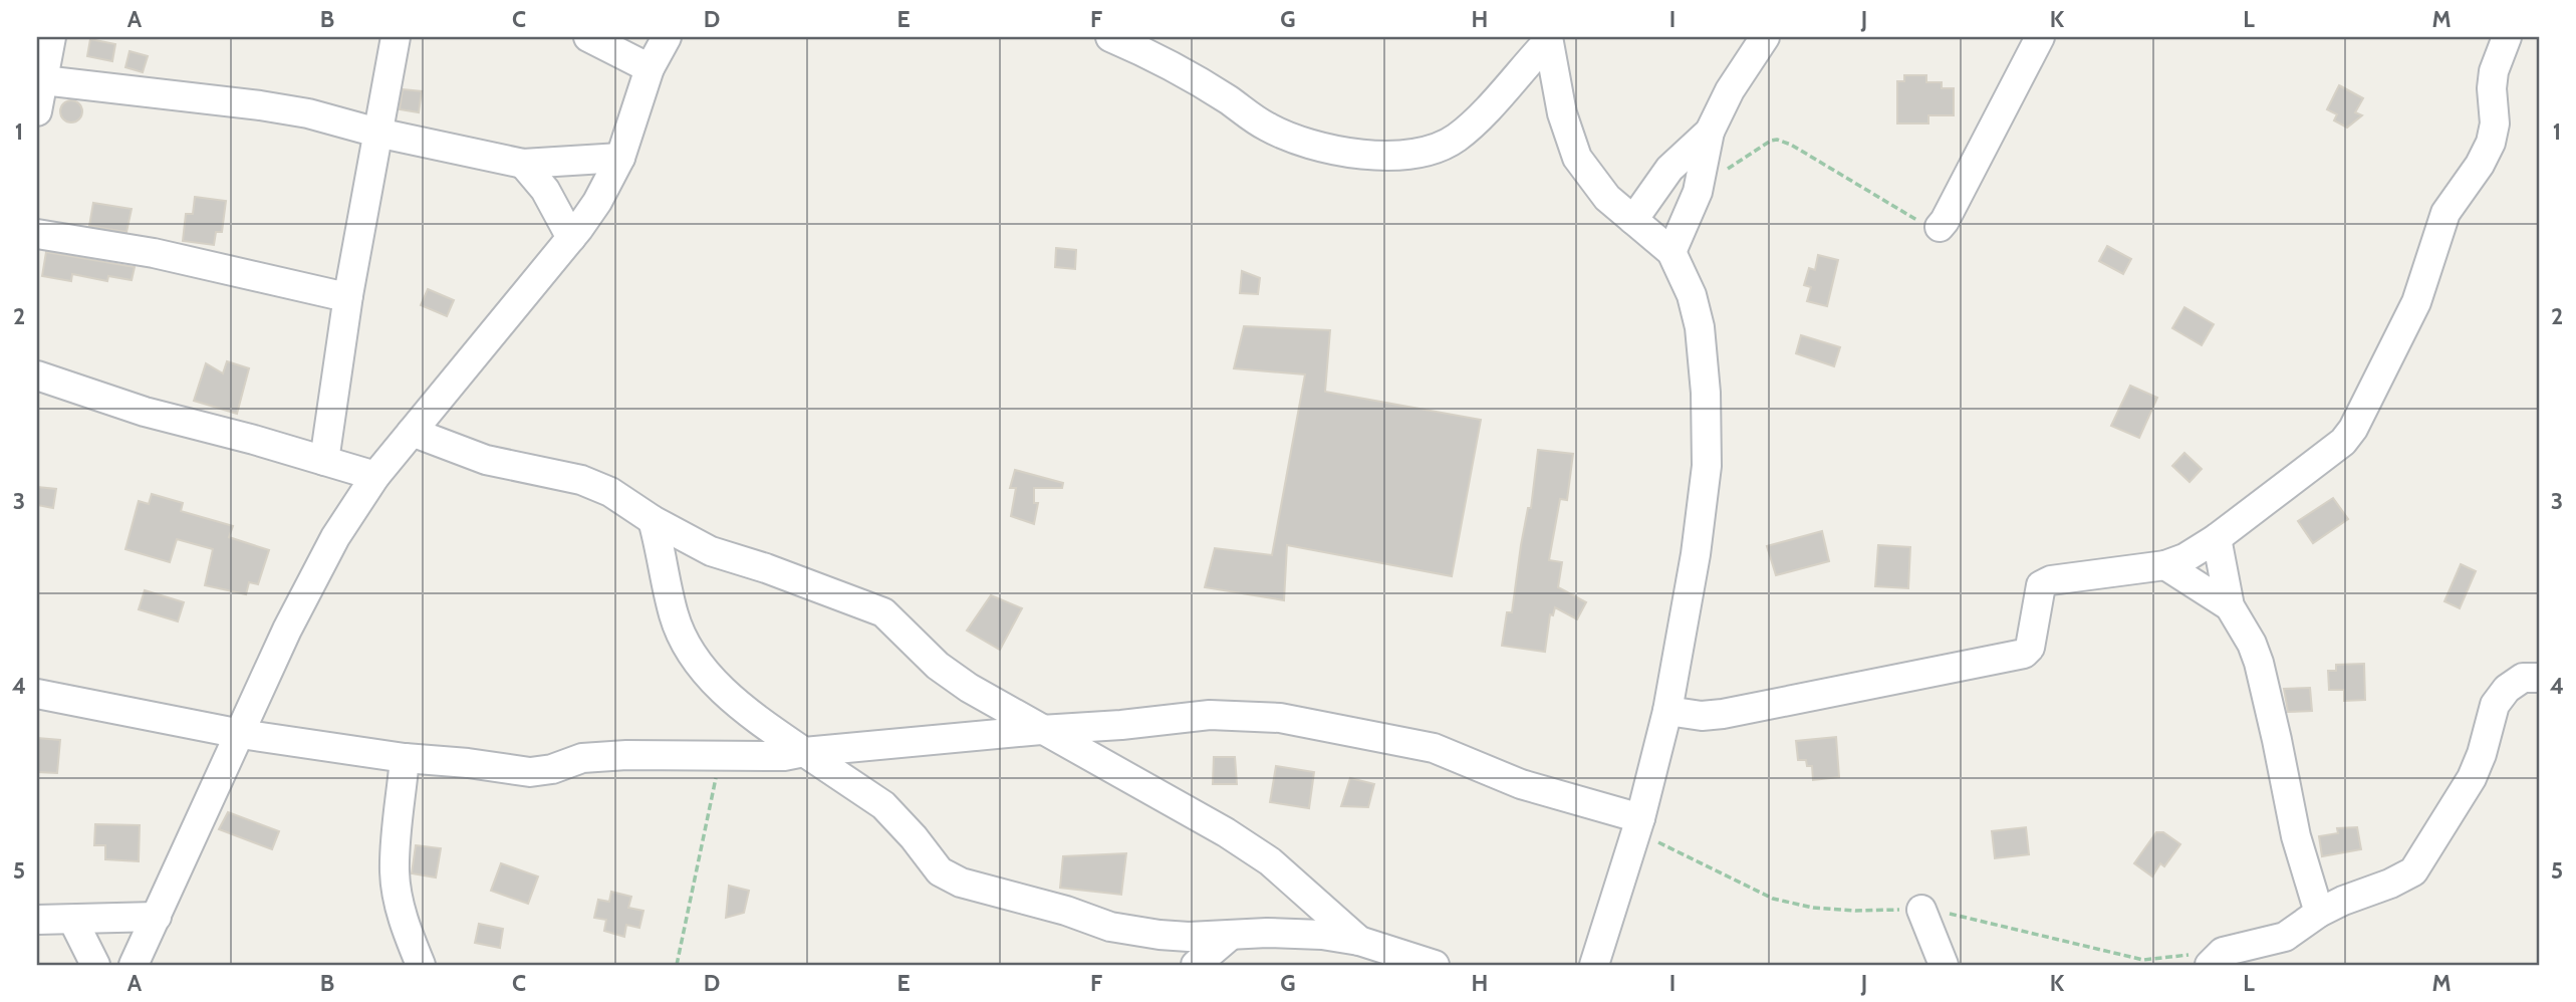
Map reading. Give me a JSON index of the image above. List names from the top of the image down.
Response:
{
  "grid": {
    "columns": [
      "A",
      "B",
      "C",
      "D",
      "E",
      "F",
      "G",
      "H",
      "I",
      "J",
      "K",
      "L",
      "M"
    ],
    "rows": [
      "1",
      "2",
      "3",
      "4",
      "5"
    ]
  }
}
